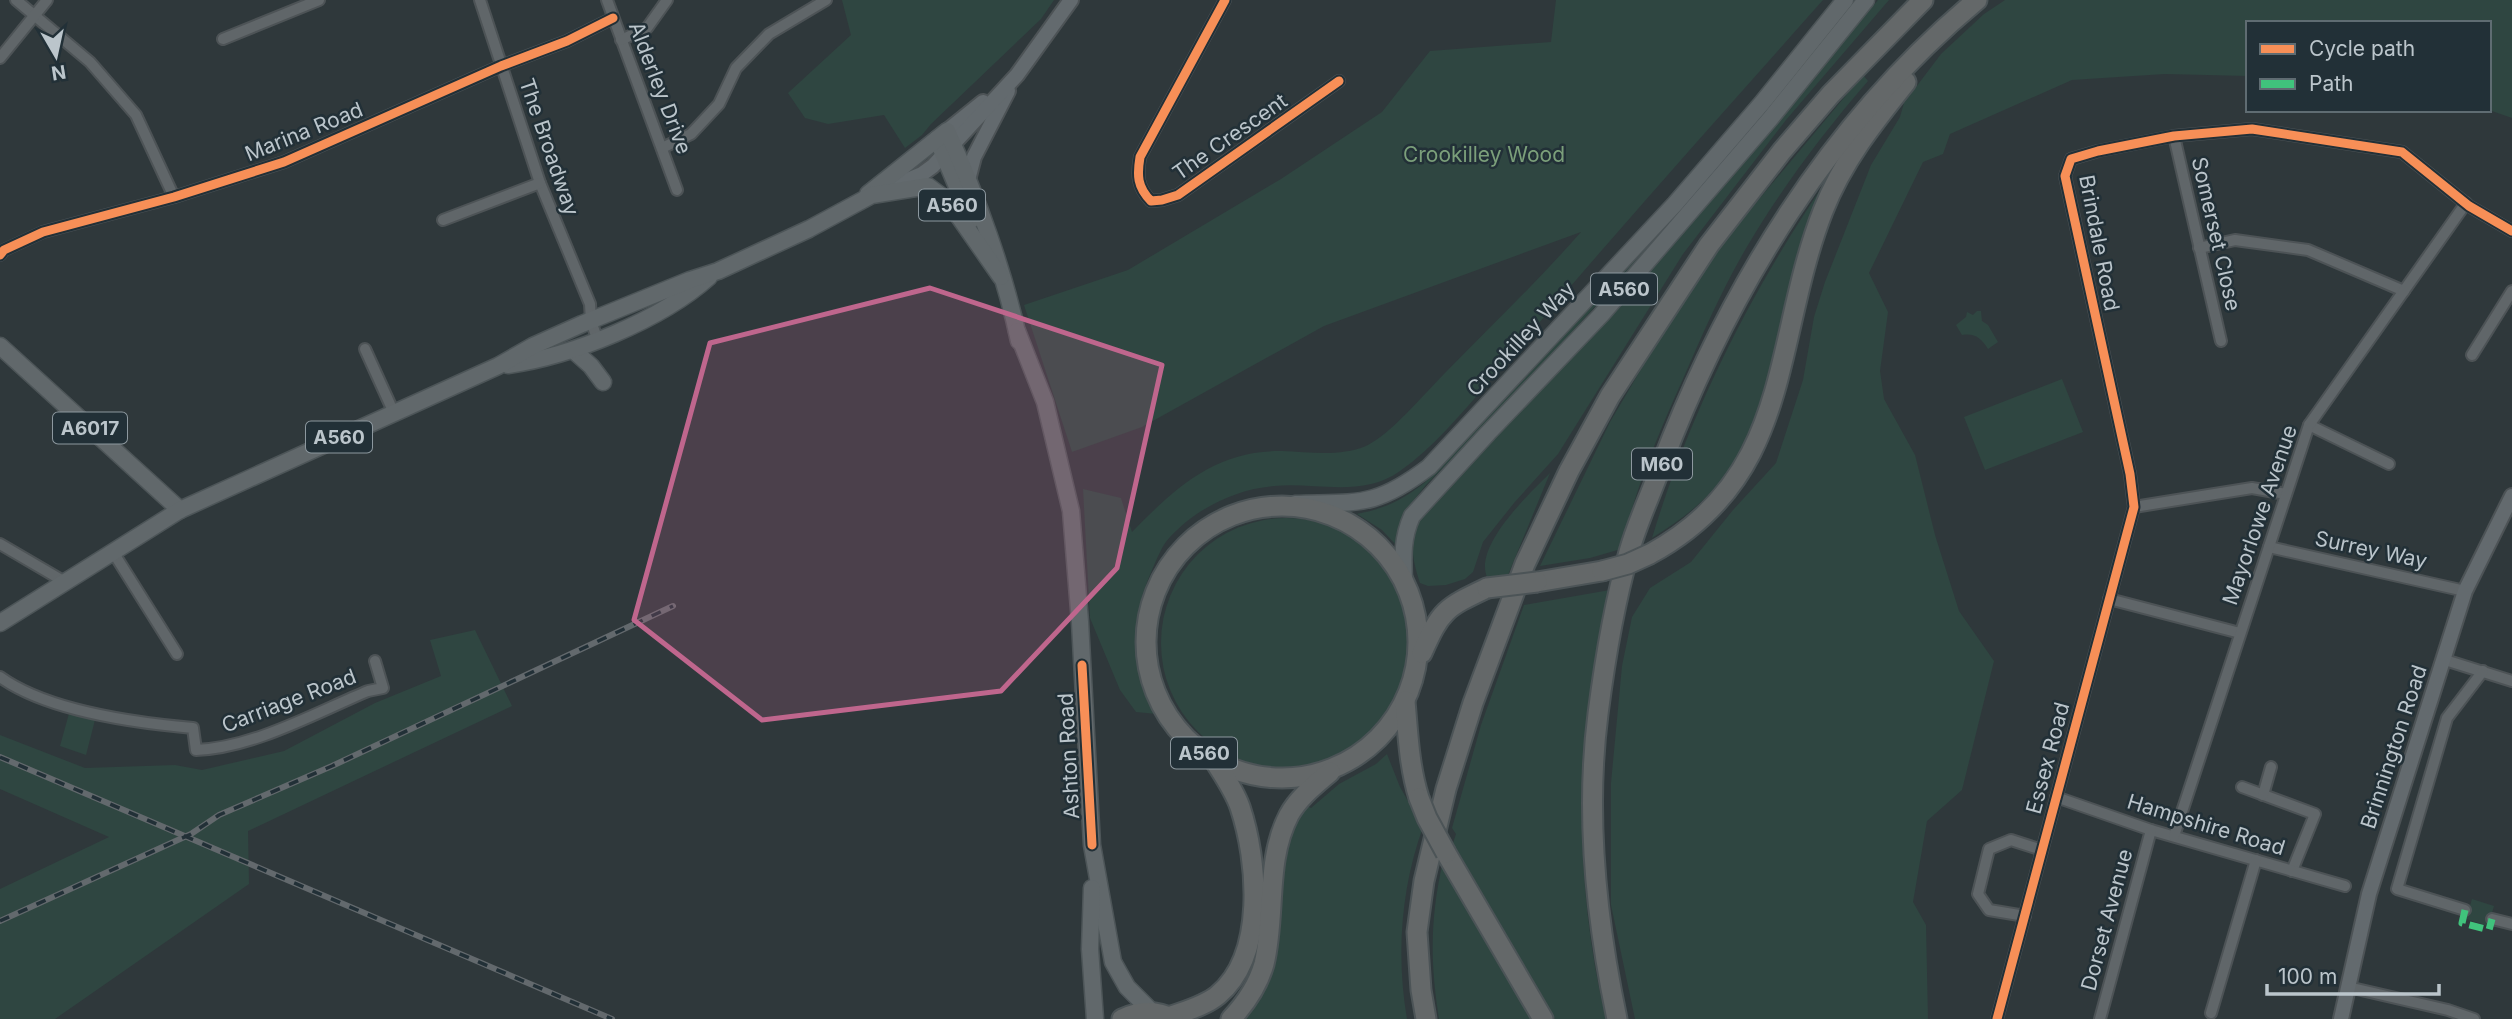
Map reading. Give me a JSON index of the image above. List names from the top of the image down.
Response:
{
  "streets": {
    "highway": ["A560", "M60"],
    "main road": ["Crookilley Way", "A6017", "Ashton Road"],
    "street": [
      "Alderley Drive",
      "Marina Road",
      "The Crescent",
      "The Broadway",
      "Somerset Close",
      "Brindale Road",
      "Mayorlowe Avenue",
      "Surrey Way",
      "Carriage Road",
      "Brinnington Road",
      "Essex Road",
      "Hampshire Road",
      "Dorset Avenue"
    ]
  },
  "crossings": [
    ["Alderley Drive", "Marina Road"],
    ["Marina Road", "The Broadway"],
    ["The Broadway", "A560"],
    ["A560", "Crookilley Way"],
    ["A560", "A6017"],
    ["A560", "M60"],
    ["A560", "Ashton Road"],
    ["Somerset Close", "Brindale Road"],
    ["Brindale Road", "Mayorlowe Avenue"],
    ["Brindale Road", "Essex Road"],
    ["Mayorlowe Avenue", "Surrey Way"],
    ["Mayorlowe Avenue", "Hampshire Road"],
    ["Surrey Way", "Brinnington Road"],
    ["Essex Road", "Hampshire Road"],
    ["Hampshire Road", "Dorset Avenue"]
  ],
  "parks": ["Crookilley Wood"],
  "legend": ["Cycle path", "Path"],
  "scale_bar": "100 m",
  "north": "bottom"
}
